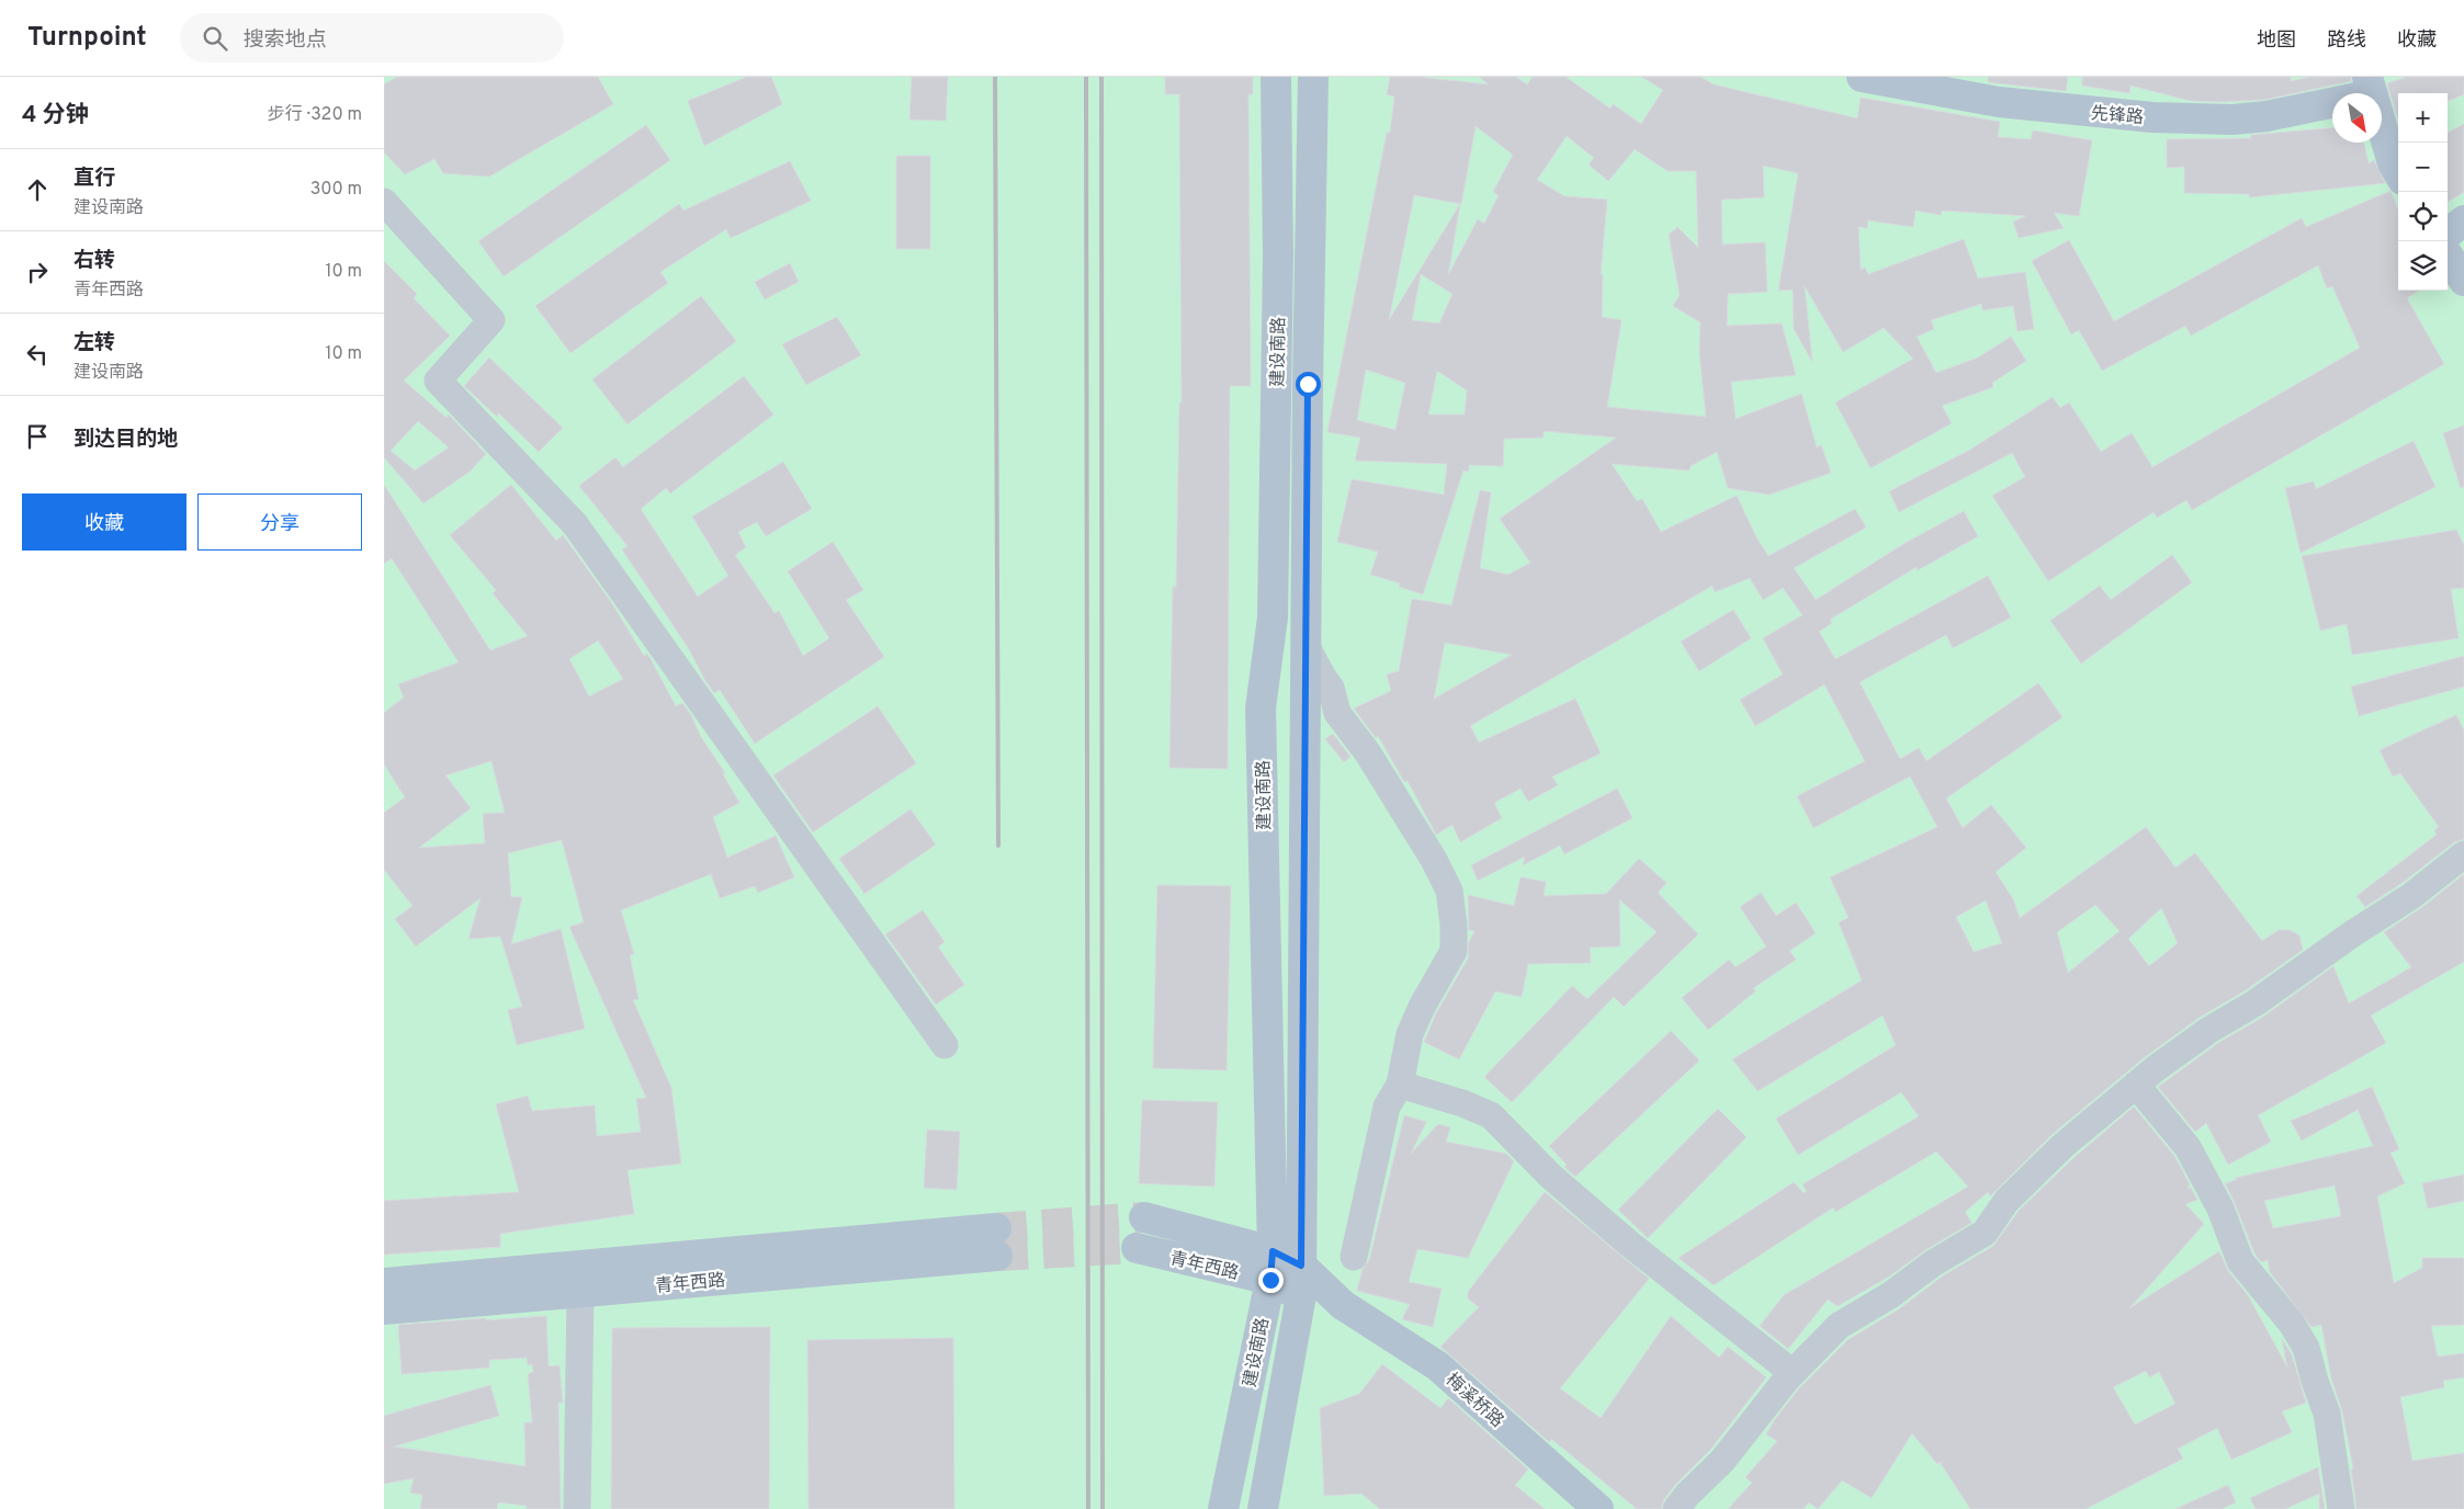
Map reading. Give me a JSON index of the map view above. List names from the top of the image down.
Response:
{
  "streets": {
    "main road": [
      "先锋路",
      "建设南路",
      "青年西路",
      "梅溪桥路"
    ]
  },
  "crossings": [
    ["建设南路", "青年西路"],
    ["青年西路", "梅溪桥路"]
  ],
  "north": "bottom right",
  "page": {
    "header": "Turnpoint",
    "search": "搜索地点",
    "nav": ["地图", "路线", "收藏"],
    "heading": ["4 分钟", "步行 · 320 m"],
    "map_buttons": ["+", "−"],
    "list": [
      ["直行", "建设南路", "300 m"],
      ["右转", "青年西路", "10 m"],
      ["左转", "建设南路", "10 m"],
      "到达目的地"
    ],
    "buttons": ["收藏", "分享"]
  }
}
